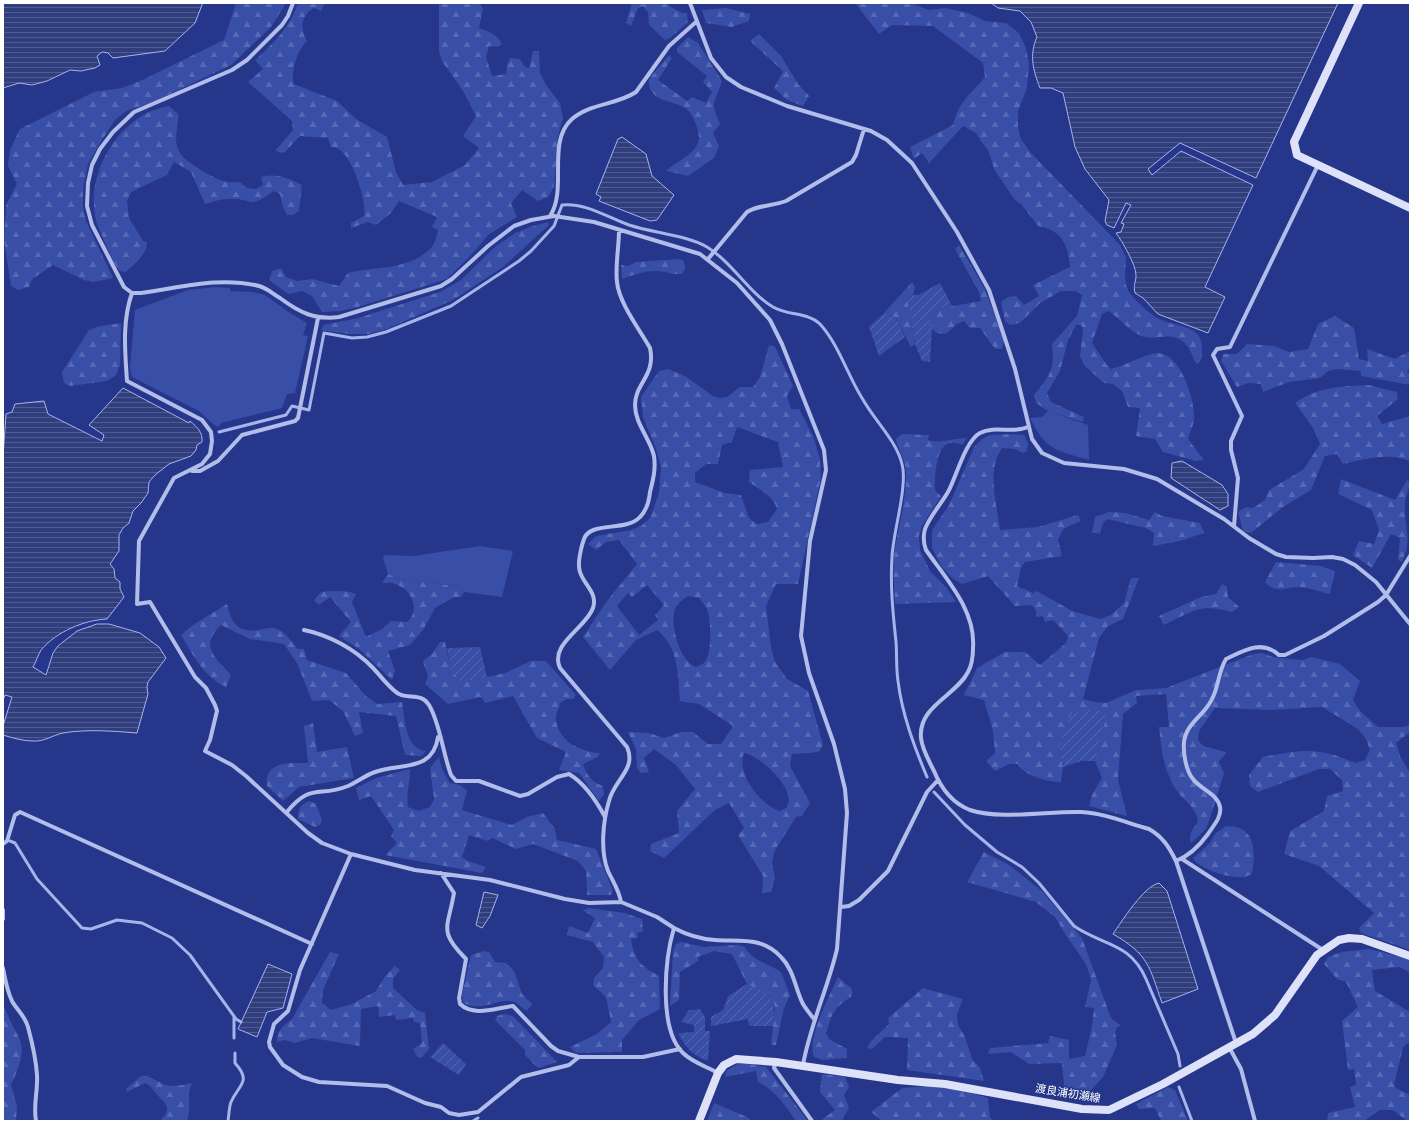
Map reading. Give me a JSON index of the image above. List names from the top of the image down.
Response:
{
  "streets": {
    "main road": ["渡良浦初瀬線"]
  }
}
